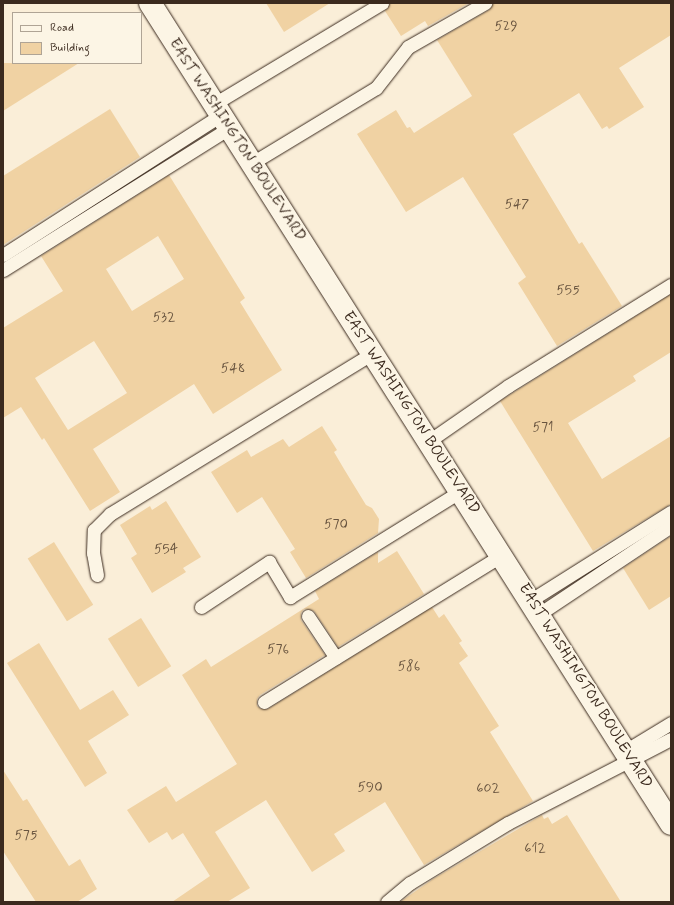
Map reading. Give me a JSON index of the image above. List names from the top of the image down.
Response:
{
  "streets": {
    "main road": ["EAST WASHINGTON BOULEVARD"]
  },
  "house_numbers": [
    "529",
    "547",
    "555",
    "532",
    "548",
    "571",
    "570",
    "554",
    "576",
    "586",
    "590",
    "602",
    "575",
    "612"
  ],
  "legend": ["Road", "Building"]
}
